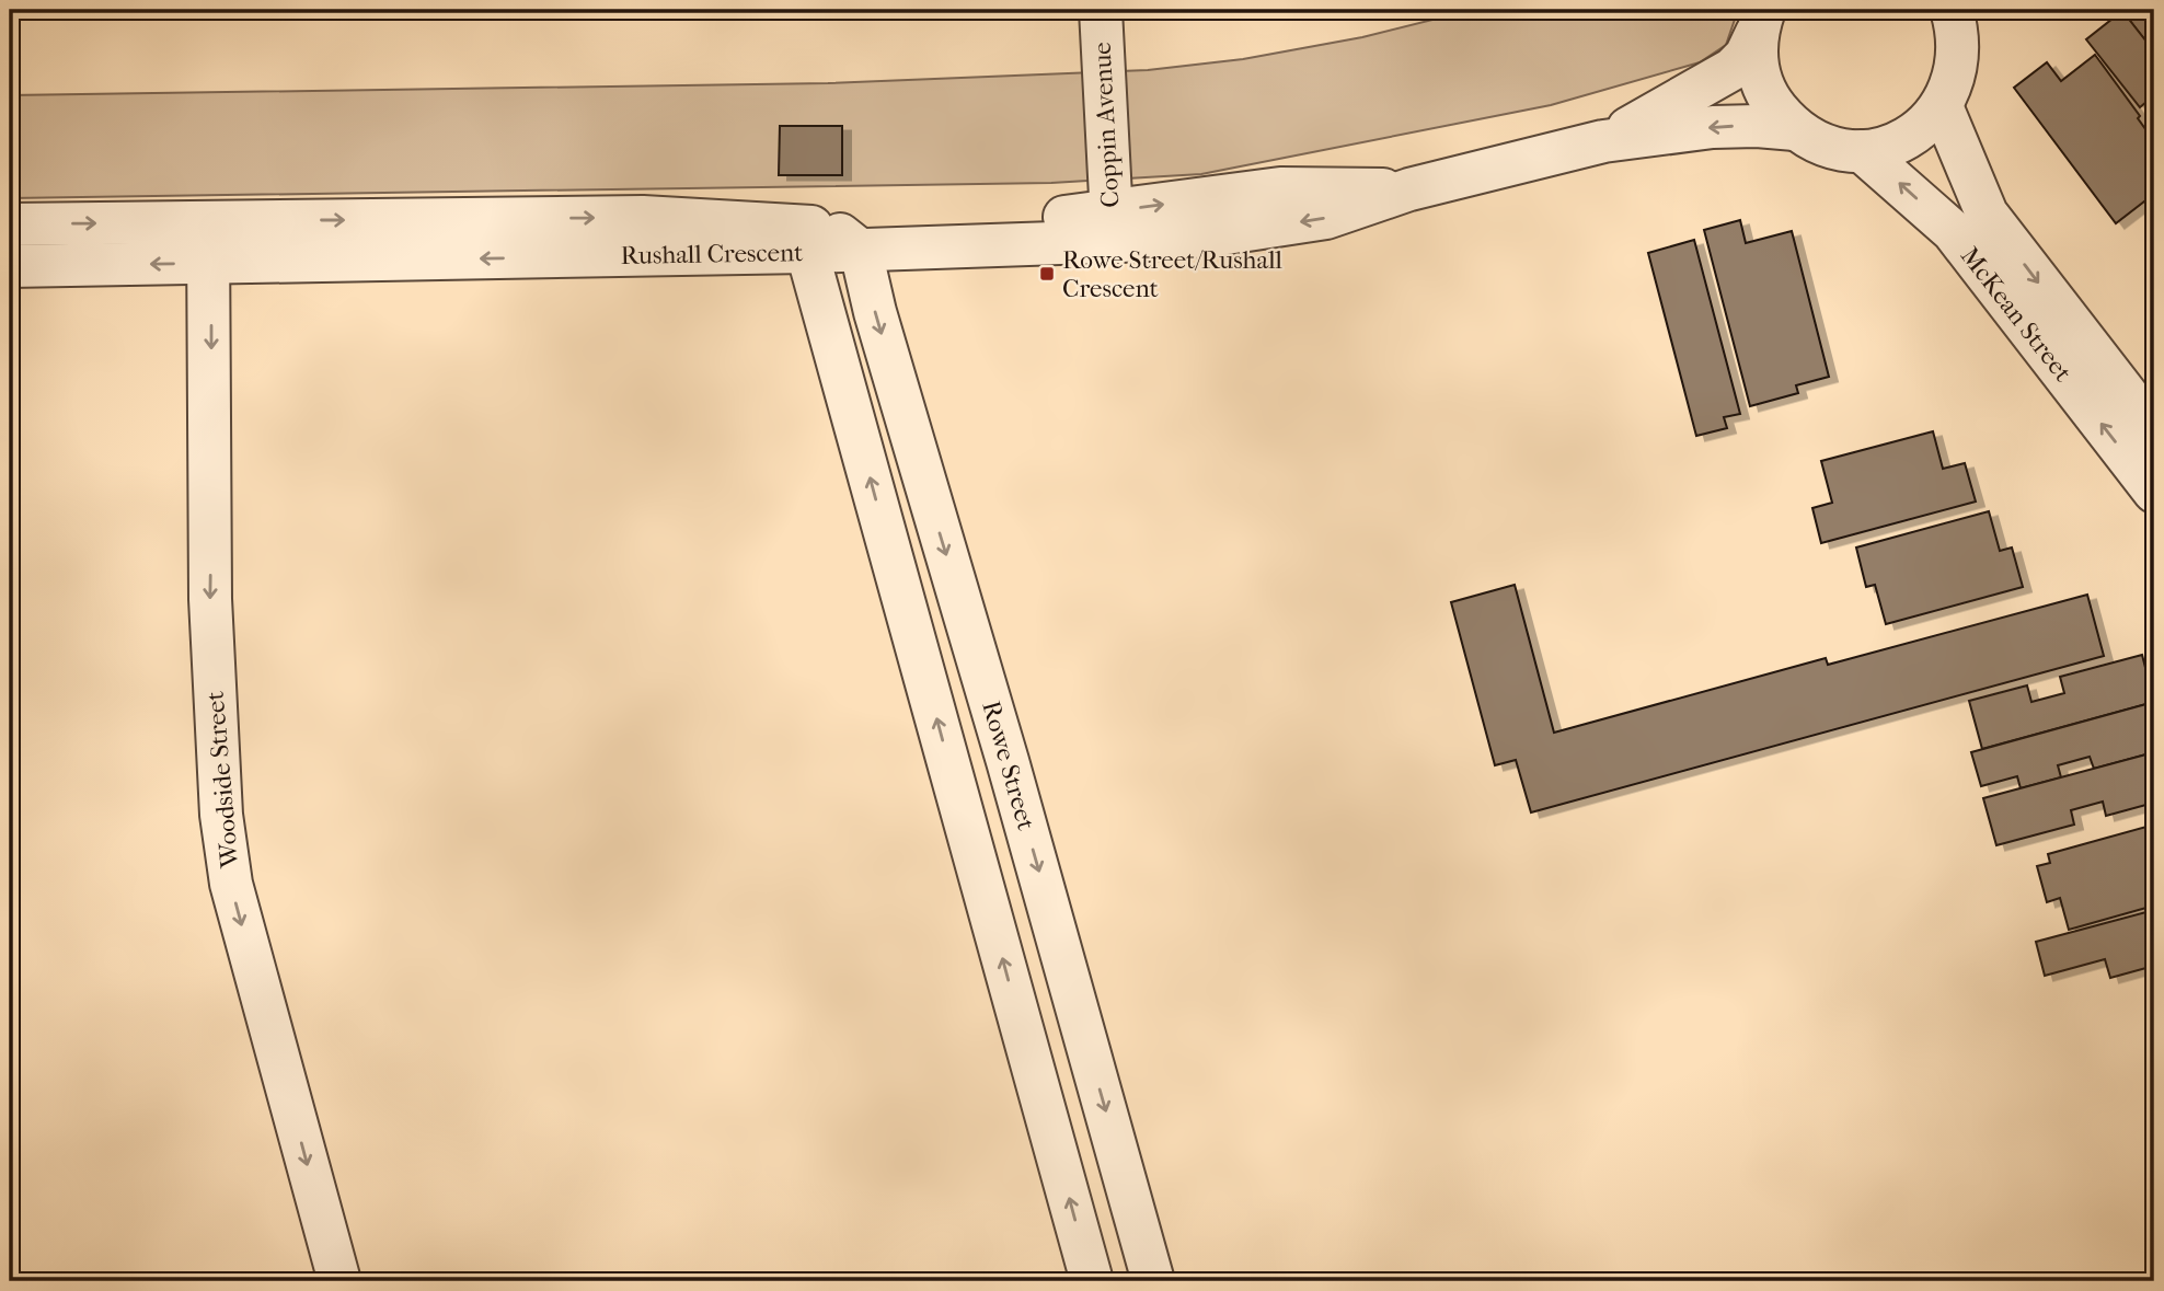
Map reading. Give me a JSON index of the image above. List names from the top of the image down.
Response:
{
  "streets": {
    "street": [
      "Coppin Avenue",
      "Rushall Crescent",
      "McKean Street",
      "Rowe Street",
      "Woodside Street"
    ]
  },
  "crossings": [
    ["Coppin Avenue", "Rushall Crescent"],
    ["Rushall Crescent", "Rowe Street"],
    ["Rushall Crescent", "Woodside Street"]
  ],
  "one_way": ["Woodside Street"],
  "places": {
    "transit": ["Rowe Street/Rushall Crescent"]
  }
}
